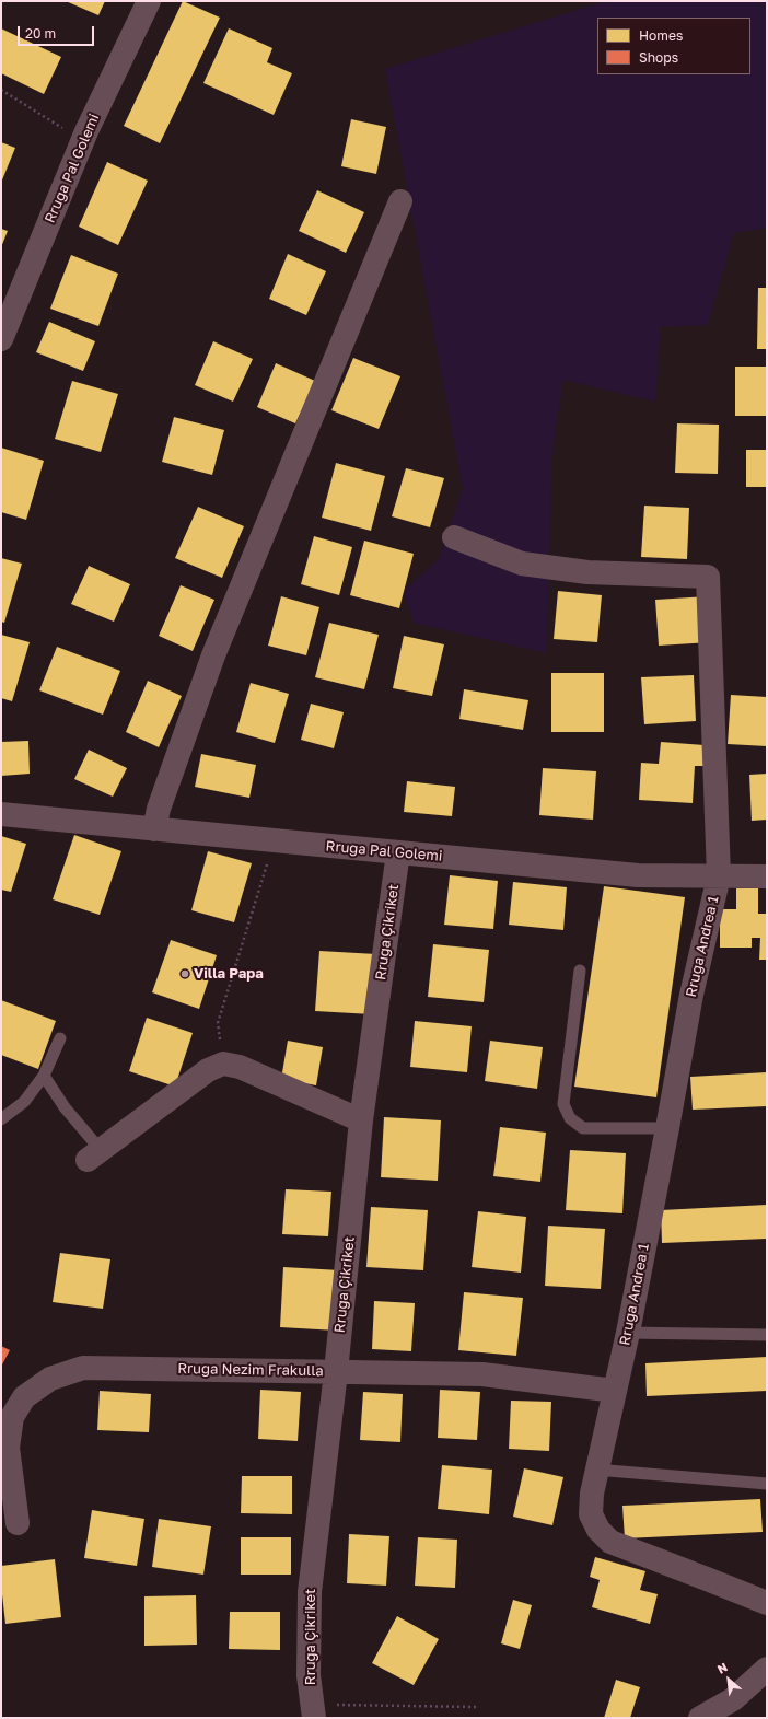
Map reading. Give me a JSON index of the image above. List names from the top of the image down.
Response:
{
  "streets": {
    "street": [
      "Rruga Pal Golemi",
      "Rruga Çikriket",
      "Rruga Andrea 1",
      "Rruga Nezim Frakulla"
    ]
  },
  "crossings": [
    ["Rruga Pal Golemi", "Rruga Çikriket"],
    ["Rruga Pal Golemi", "Rruga Andrea 1"],
    ["Rruga Çikriket", "Rruga Nezim Frakulla"],
    ["Rruga Andrea 1", "Rruga Nezim Frakulla"]
  ],
  "places": ["Villa Papa"],
  "legend": ["Homes", "Shops"],
  "scale_bar": "20 m",
  "north": "top left"
}
